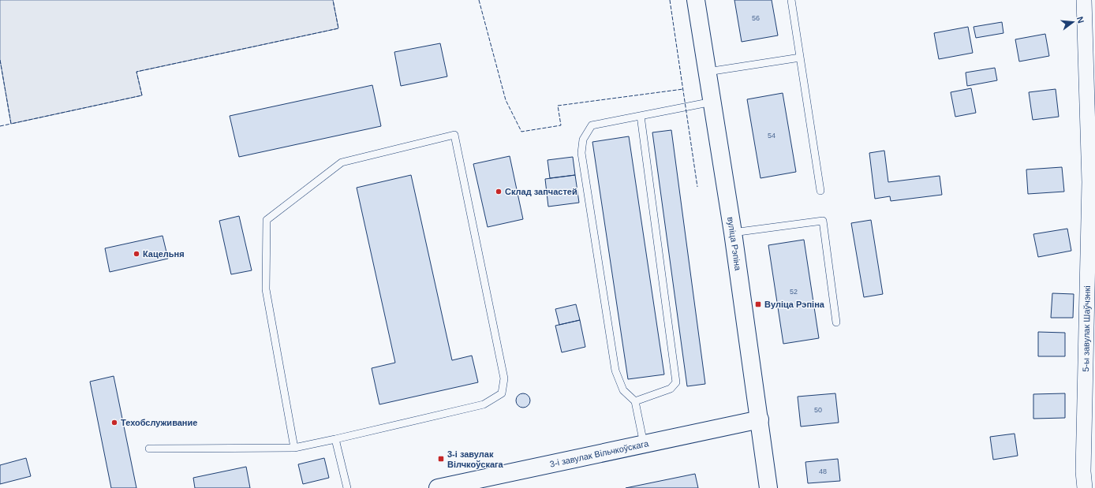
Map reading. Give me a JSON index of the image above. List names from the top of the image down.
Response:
{
  "streets": {
    "street": ["вуліца Рэпіна", "5-ы завулак Шаўчэнкі", "3-і завулак Вільчкоўскага"]
  },
  "crossings": [
    ["вуліца Рэпіна", "3-і завулак Вільчкоўскага"]
  ],
  "places": {
    "other": ["Склад запчастей", "Кацельня", "Техобслуживание"],
    "transit": ["Вуліца Рэпіна", "3-і завулак Вілчкоўскага"]
  },
  "house_numbers": [
    "56",
    "54",
    "52",
    "50",
    "48"
  ],
  "north": "right"
}
